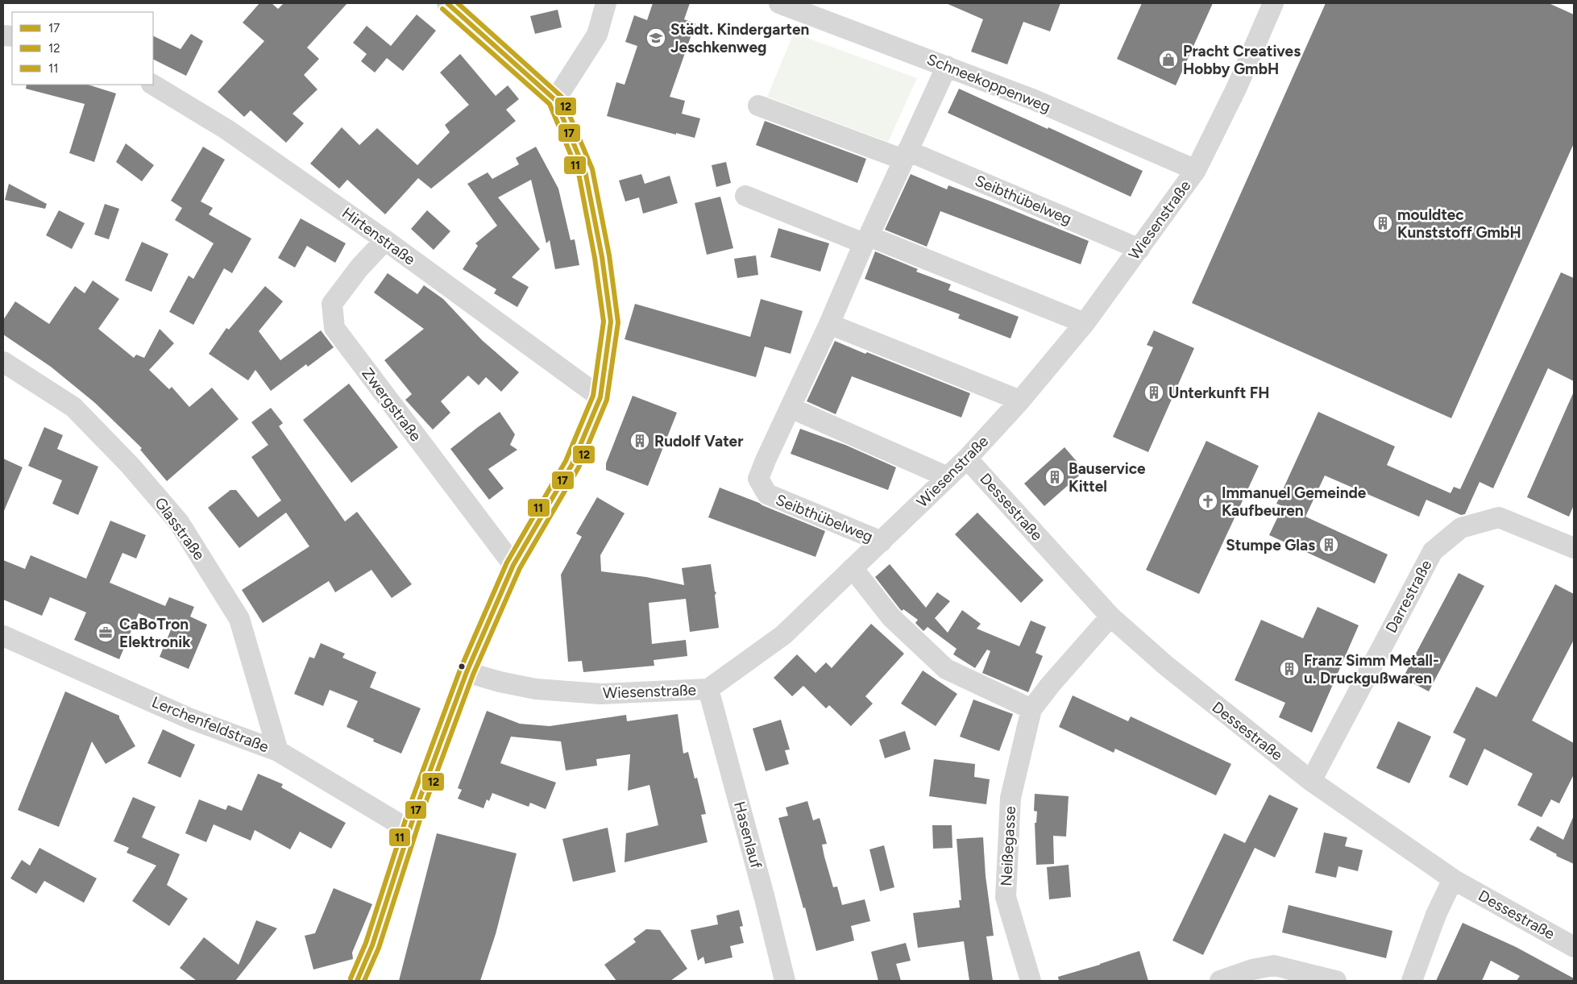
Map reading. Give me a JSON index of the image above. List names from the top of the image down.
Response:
{
  "streets": {
    "street": [
      "Schneekoppenweg",
      "Seibthübelweg",
      "Wiesenstraße",
      "Hirtenstraße",
      "Zwergstraße",
      "Dessestraße",
      "Glasstraße",
      "Darrestraße",
      "Lerchenfeldstraße",
      "Hasenlauf",
      "Neißegasse"
    ]
  },
  "crossings": [
    ["Schneekoppenweg", "Seibthübelweg"],
    ["Schneekoppenweg", "Wiesenstraße"],
    ["Seibthübelweg", "Wiesenstraße"],
    ["Wiesenstraße", "Dessestraße"],
    ["Wiesenstraße", "Hasenlauf"],
    ["Hirtenstraße", "Zwergstraße"],
    ["Dessestraße", "Darrestraße"],
    ["Dessestraße", "Neißegasse"],
    ["Glasstraße", "Lerchenfeldstraße"]
  ],
  "places": {
    "school or university": ["Städt. Kindergarten Jeschkenweg"],
    "shop": ["Pracht Creatives Hobby GmbH"],
    "building": [
      "mouldtec Kunststoff GmbH",
      "Unterkunft FH",
      "Rudolf Vater",
      "Bauservice Kittel",
      "Stumpe Glas",
      "Franz Simm Metall- u. Druckgußwaren"
    ],
    "church": ["Immanuel Gemeinde Kaufbeuren"],
    "office": ["CaBoTron Elektronik"]
  },
  "lines": ["transit line 17", "transit line 12", "transit line 11"],
  "legend": ["17", "12", "11"]
}
